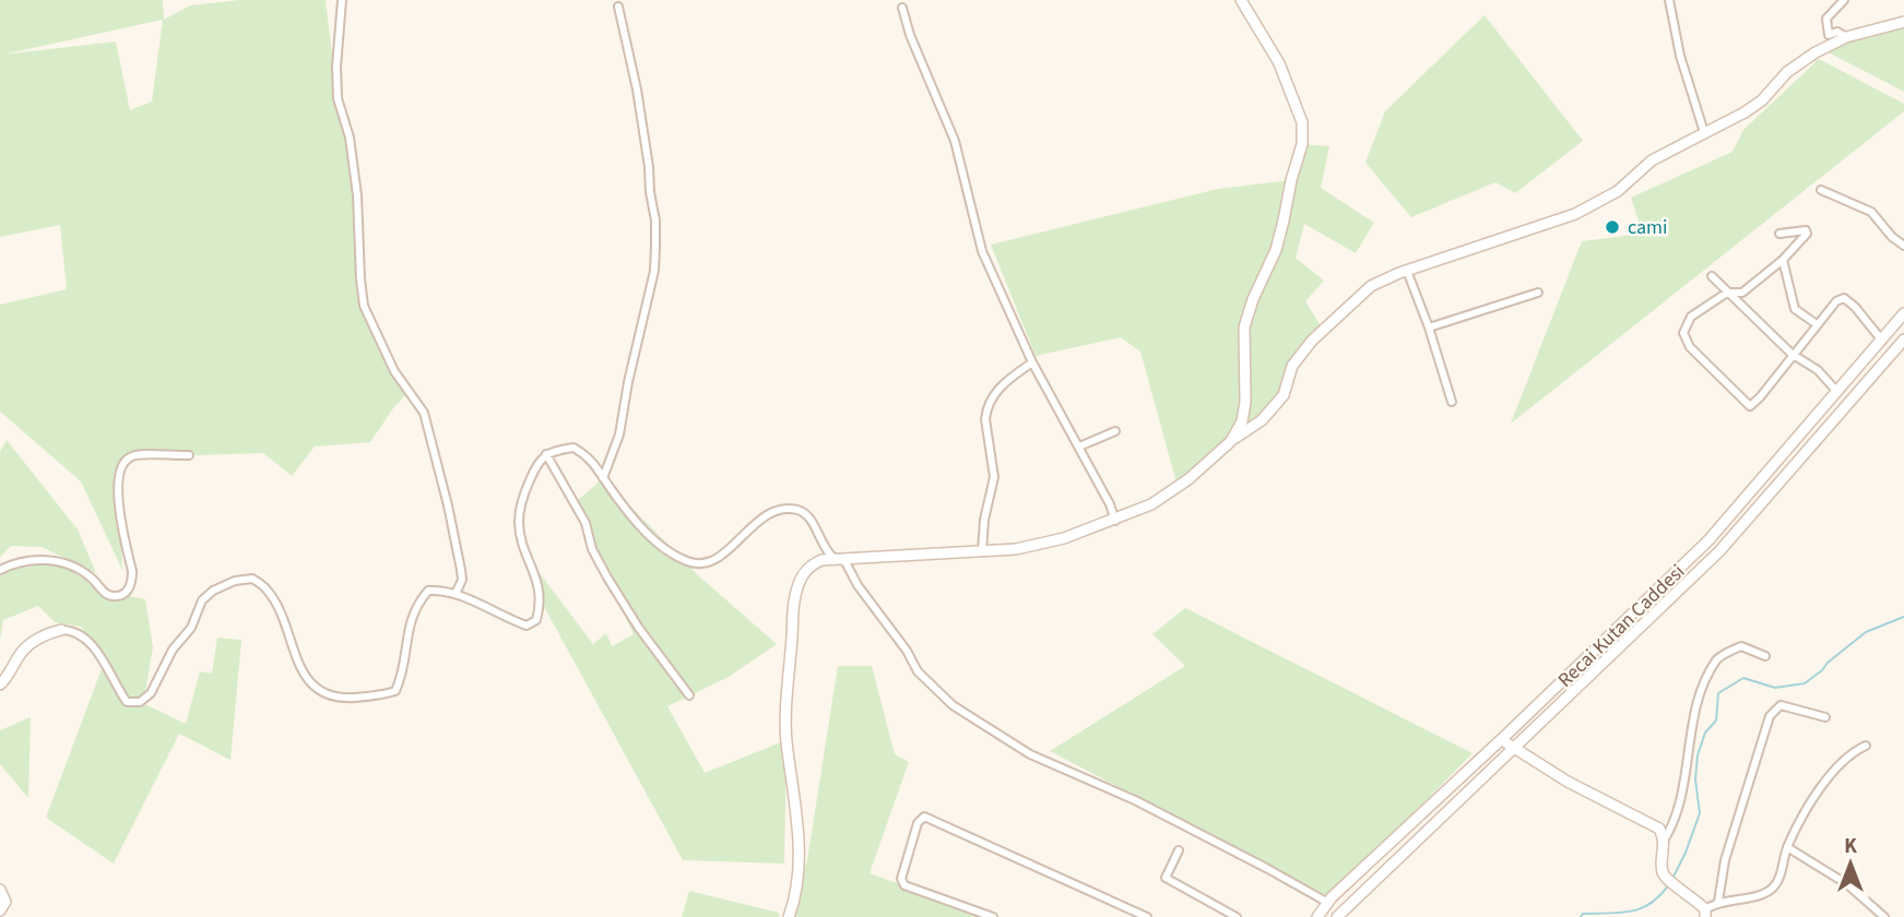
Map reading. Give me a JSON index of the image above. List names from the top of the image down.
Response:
{
  "streets": {
    "street": ["Recai Kutan Caddesi"]
  },
  "places": ["cami"],
  "north": "top"
}
